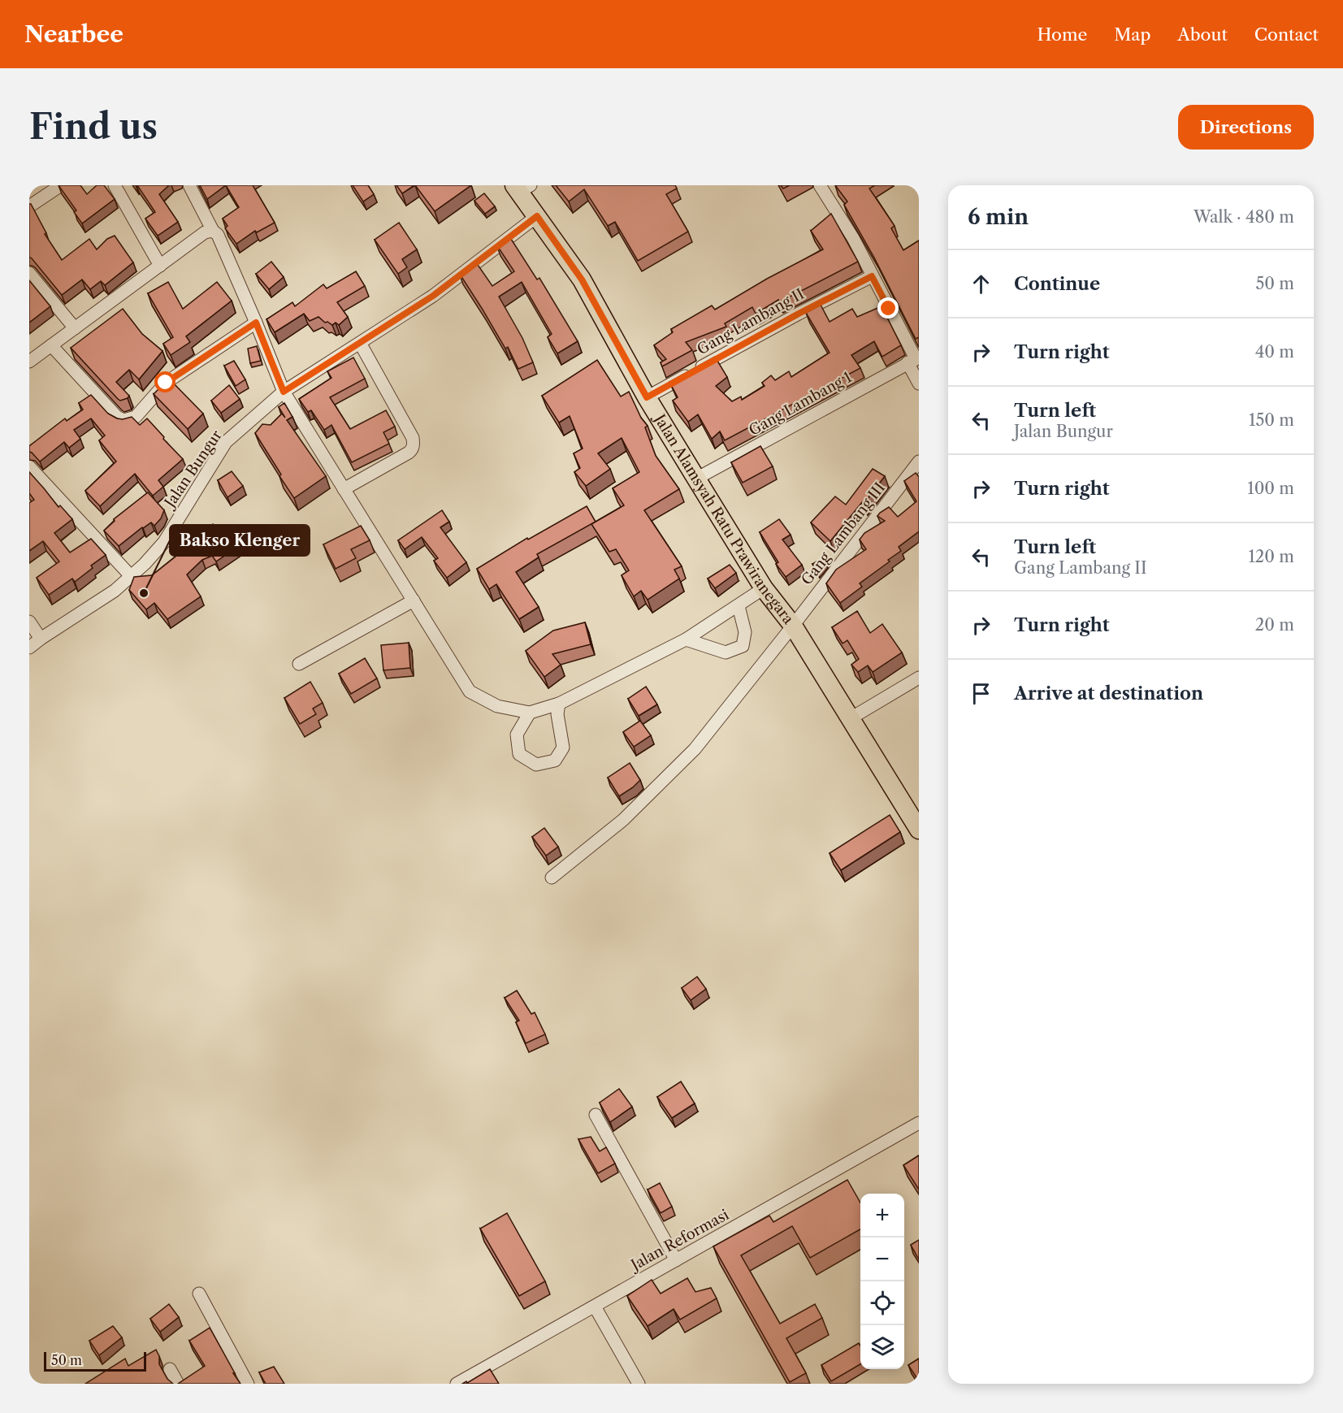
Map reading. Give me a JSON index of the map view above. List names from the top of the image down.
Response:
{
  "streets": {
    "main road": ["Jalan Alamsyah Ratu Prawiranegara"],
    "street": [
      "Gang Lambang II",
      "Gang Lambang 1",
      "Jalan Bungur",
      "Gang Lambang III",
      "Jalan Reformasi"
    ]
  },
  "crossings": [
    ["Gang Lambang II", "Jalan Alamsyah Ratu Prawiranegara"],
    ["Gang Lambang 1", "Jalan Alamsyah Ratu Prawiranegara"],
    ["Jalan Bungur", "Jalan Alamsyah Ratu Prawiranegara"],
    ["Jalan Alamsyah Ratu Prawiranegara", "Gang Lambang III"]
  ],
  "places": ["Bakso Klenger"],
  "scale_bar": "50 m",
  "page": {
    "header": "Nearbee",
    "nav": [
      "Home",
      "Map",
      "About",
      "Contact"
    ],
    "buttons": "Directions",
    "title": "Find us",
    "heading": ["6 min", "Walk · 480 m"],
    "list": [
      ["Continue", "50 m"],
      ["Turn right", "40 m"],
      ["Turn left", "Jalan Bungur", "150 m"],
      ["Turn right", "100 m"],
      ["Turn left", "Gang Lambang II", "120 m"],
      ["Turn right", "20 m"],
      "Arrive at destination"
    ],
    "map_buttons": ["+", "−"],
    "scale": "50 m"
  }
}
